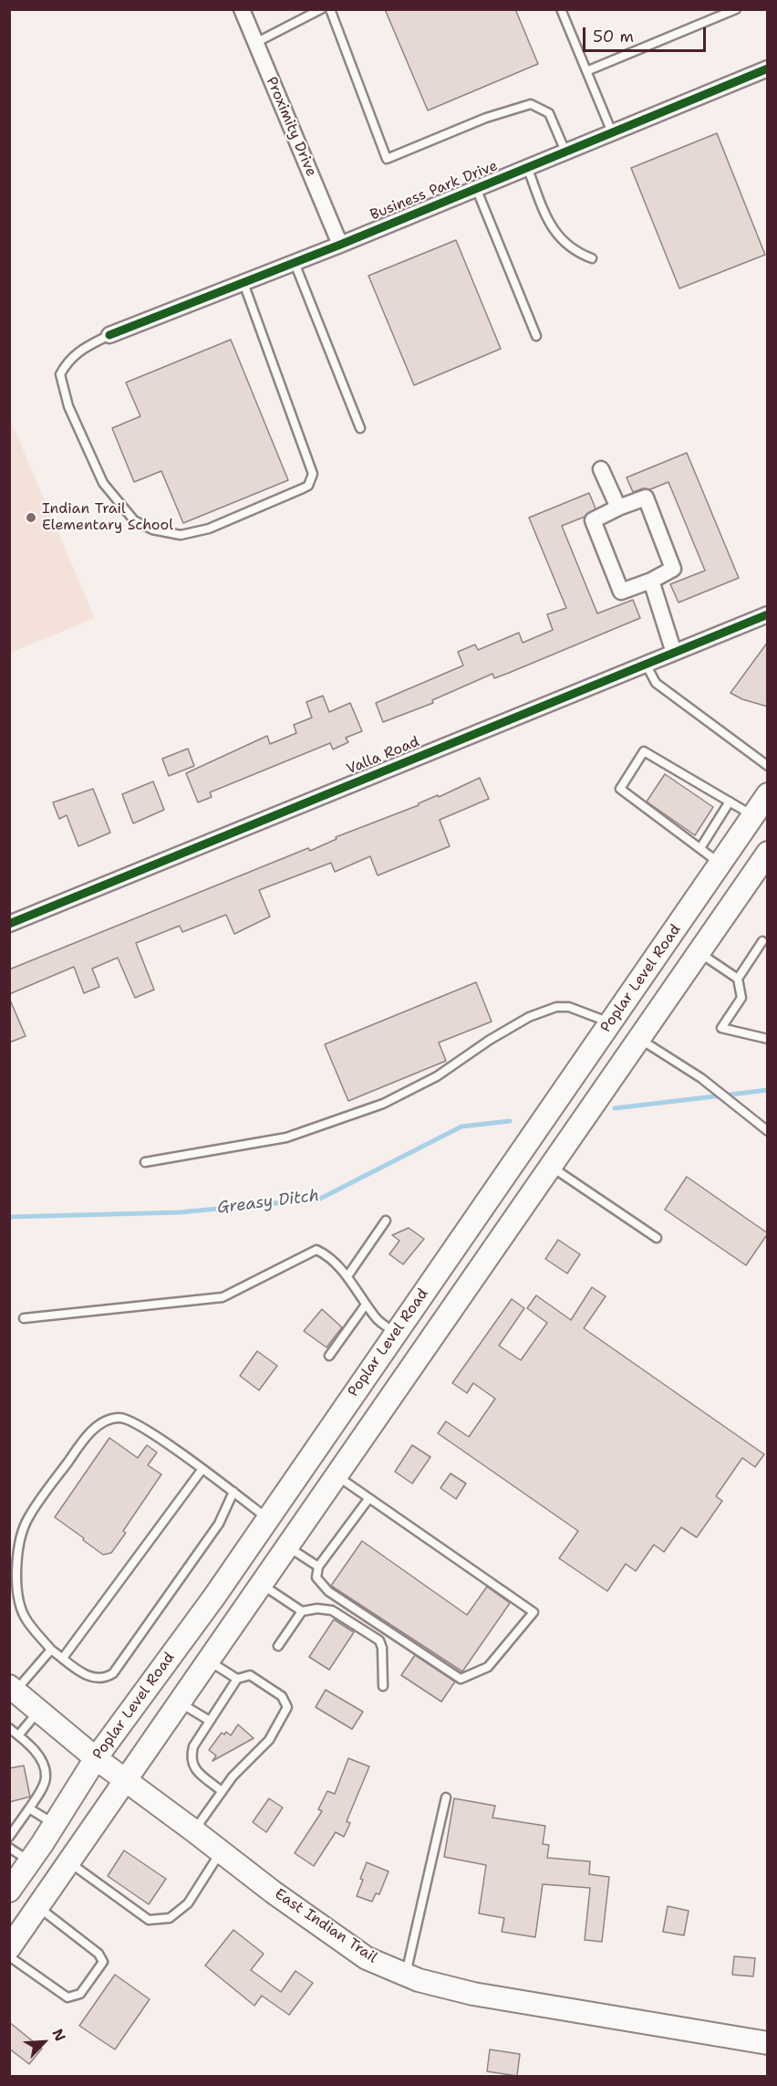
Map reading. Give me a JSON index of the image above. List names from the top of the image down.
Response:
{
  "streets": {
    "main road": ["Poplar Level Road", "East Indian Trail"],
    "street": ["Proximity Drive", "Business Park Drive", "Valla Road"]
  },
  "crossings": [
    ["Proximity Drive", "Business Park Drive"],
    ["Poplar Level Road", "East Indian Trail"]
  ],
  "water": ["Greasy Ditch"],
  "places": ["Indian Trail Elementary School"],
  "scale_bar": "50 m",
  "north": "top right"
}
